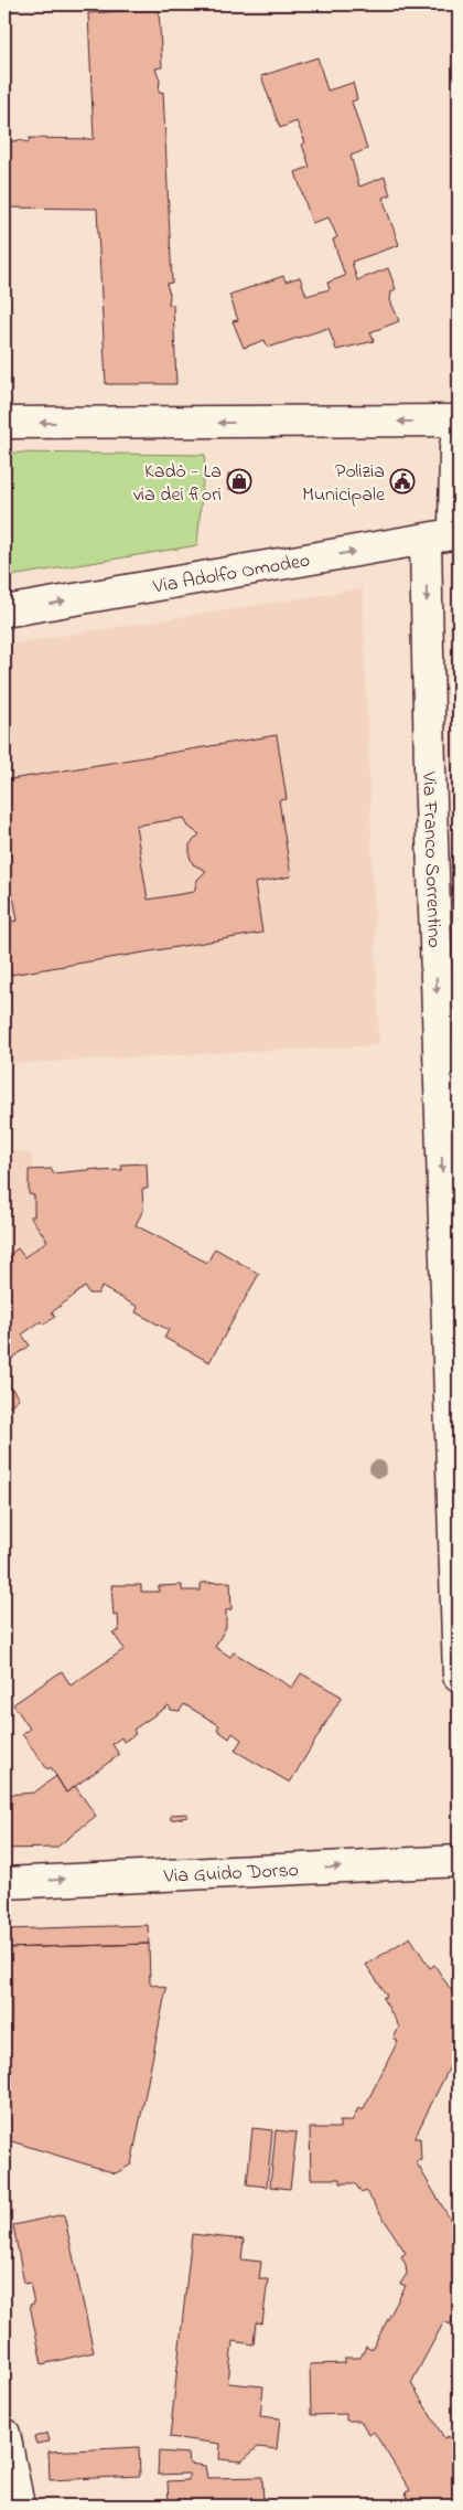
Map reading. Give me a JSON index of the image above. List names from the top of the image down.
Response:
{
  "streets": {
    "street": ["Via Adolfo Omodeo", "Via Franco Sorrentino", "Via Guido Dorso"]
  },
  "crossings": [
    ["Via Adolfo Omodeo", "Via Franco Sorrentino"]
  ],
  "one_way": ["Via Franco Sorrentino", "Via Guido Dorso"],
  "places": {
    "shop": ["Kadò - La via dei fiori"],
    "public building": ["Polizia Municipale"]
  }
}
